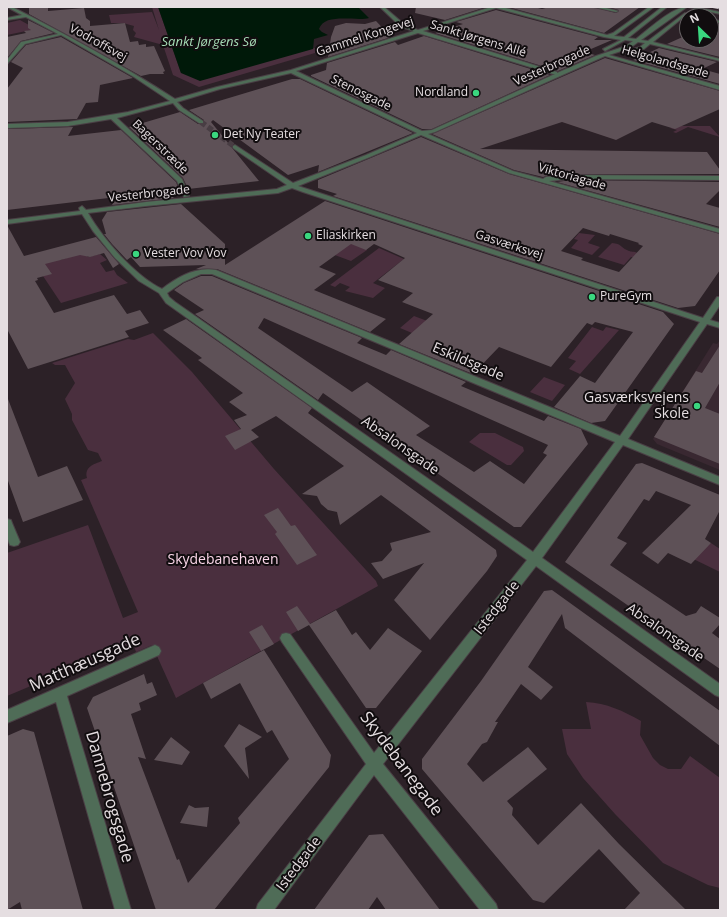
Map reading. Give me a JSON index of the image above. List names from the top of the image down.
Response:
{
  "streets": {
    "street": [
      "Gammel Kongevej",
      "Sankt Jørgens Allé",
      "Vodroffsvej",
      "Helgolandsgade",
      "Vesterbrogade",
      "Stenosgade",
      "Bagerstræde",
      "Viktoriagade",
      "Gasværksvej",
      "Eskildsgade",
      "Absalonsgade",
      "Istedgade",
      "Matthæusgade",
      "Skydebanegade",
      "Dannebrogsgade"
    ]
  },
  "crossings": [
    ["Gammel Kongevej", "Sankt Jørgens Allé"],
    ["Gammel Kongevej", "Vodroffsvej"],
    ["Gammel Kongevej", "Stenosgade"],
    ["Gammel Kongevej", "Bagerstræde"],
    ["Sankt Jørgens Allé", "Vesterbrogade"],
    ["Helgolandsgade", "Vesterbrogade"],
    ["Vesterbrogade", "Stenosgade"],
    ["Vesterbrogade", "Bagerstræde"],
    ["Vesterbrogade", "Viktoriagade"],
    ["Vesterbrogade", "Gasværksvej"],
    ["Vesterbrogade", "Absalonsgade"],
    ["Stenosgade", "Viktoriagade"],
    ["Gasværksvej", "Istedgade"],
    ["Eskildsgade", "Absalonsgade"],
    ["Eskildsgade", "Istedgade"],
    ["Absalonsgade", "Istedgade"],
    ["Istedgade", "Skydebanegade"],
    ["Matthæusgade", "Dannebrogsgade"]
  ],
  "water": ["Sankt Jørgens Sø"],
  "parks": ["Skydebanehaven"],
  "places": [
    "Nordland",
    "Det Ny Teater",
    "Eliaskirken",
    "Vester Vov Vov",
    "PureGym",
    "Gasværksvejens Skole"
  ],
  "north": "top left"
}
